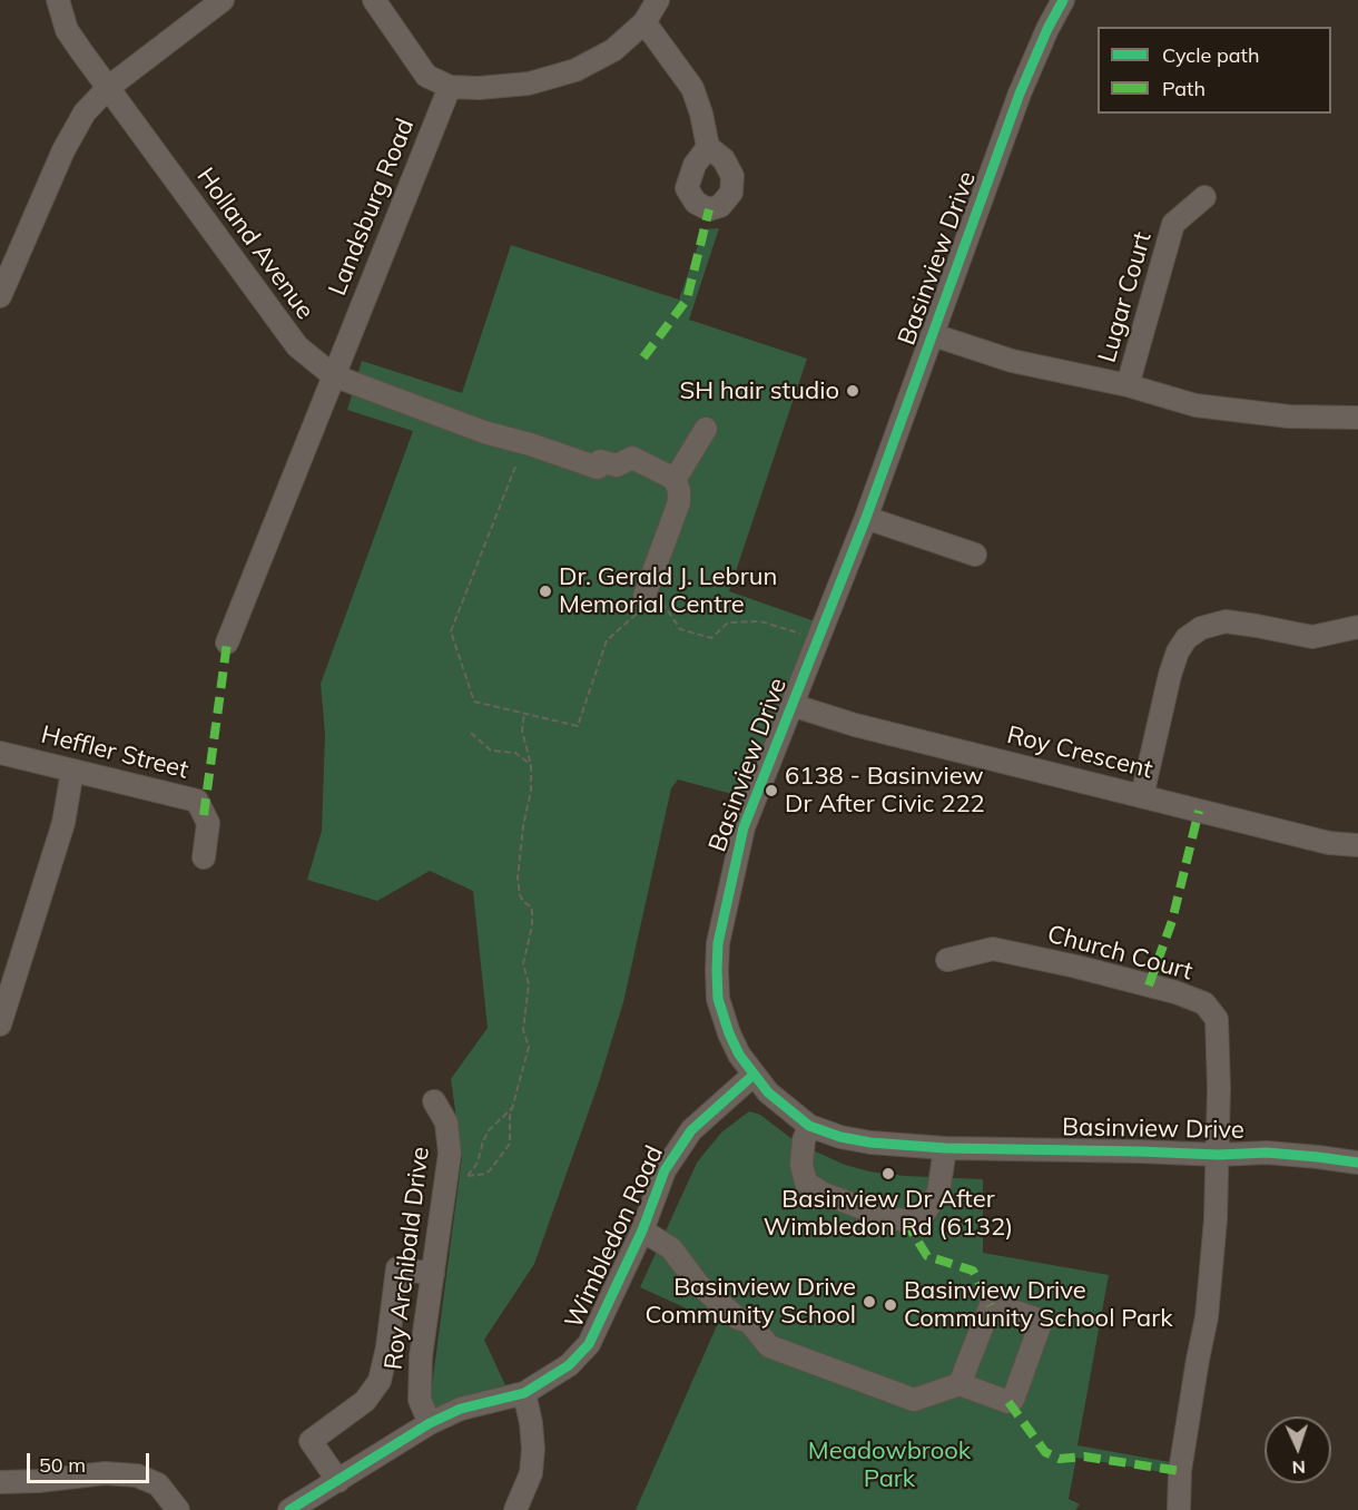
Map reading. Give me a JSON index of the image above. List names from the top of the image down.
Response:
{
  "streets": {
    "street": [
      "Landsburg Road",
      "Holland Avenue",
      "Basinview Drive",
      "Lugar Court",
      "Heffler Street",
      "Roy Crescent",
      "Church Court",
      "Wimbledon Road",
      "Roy Archibald Drive"
    ]
  },
  "crossings": [
    ["Landsburg Road", "Holland Avenue"],
    ["Basinview Drive", "Roy Crescent"],
    ["Basinview Drive", "Church Court"],
    ["Basinview Drive", "Wimbledon Road"],
    ["Wimbledon Road", "Roy Archibald Drive"]
  ],
  "parks": ["Meadowbrook Park"],
  "places": [
    "SH hair studio",
    "Dr. Gerald J. Lebrun Memorial Centre",
    "6138 - Basinview Dr After Civic 222",
    "Basinview Dr After Wimbledon Rd (6132)",
    "Basinview Drive Community School",
    "Basinview Drive Community School Park"
  ],
  "legend": ["Cycle path", "Path"],
  "scale_bar": "50 m",
  "north": "bottom"
}
